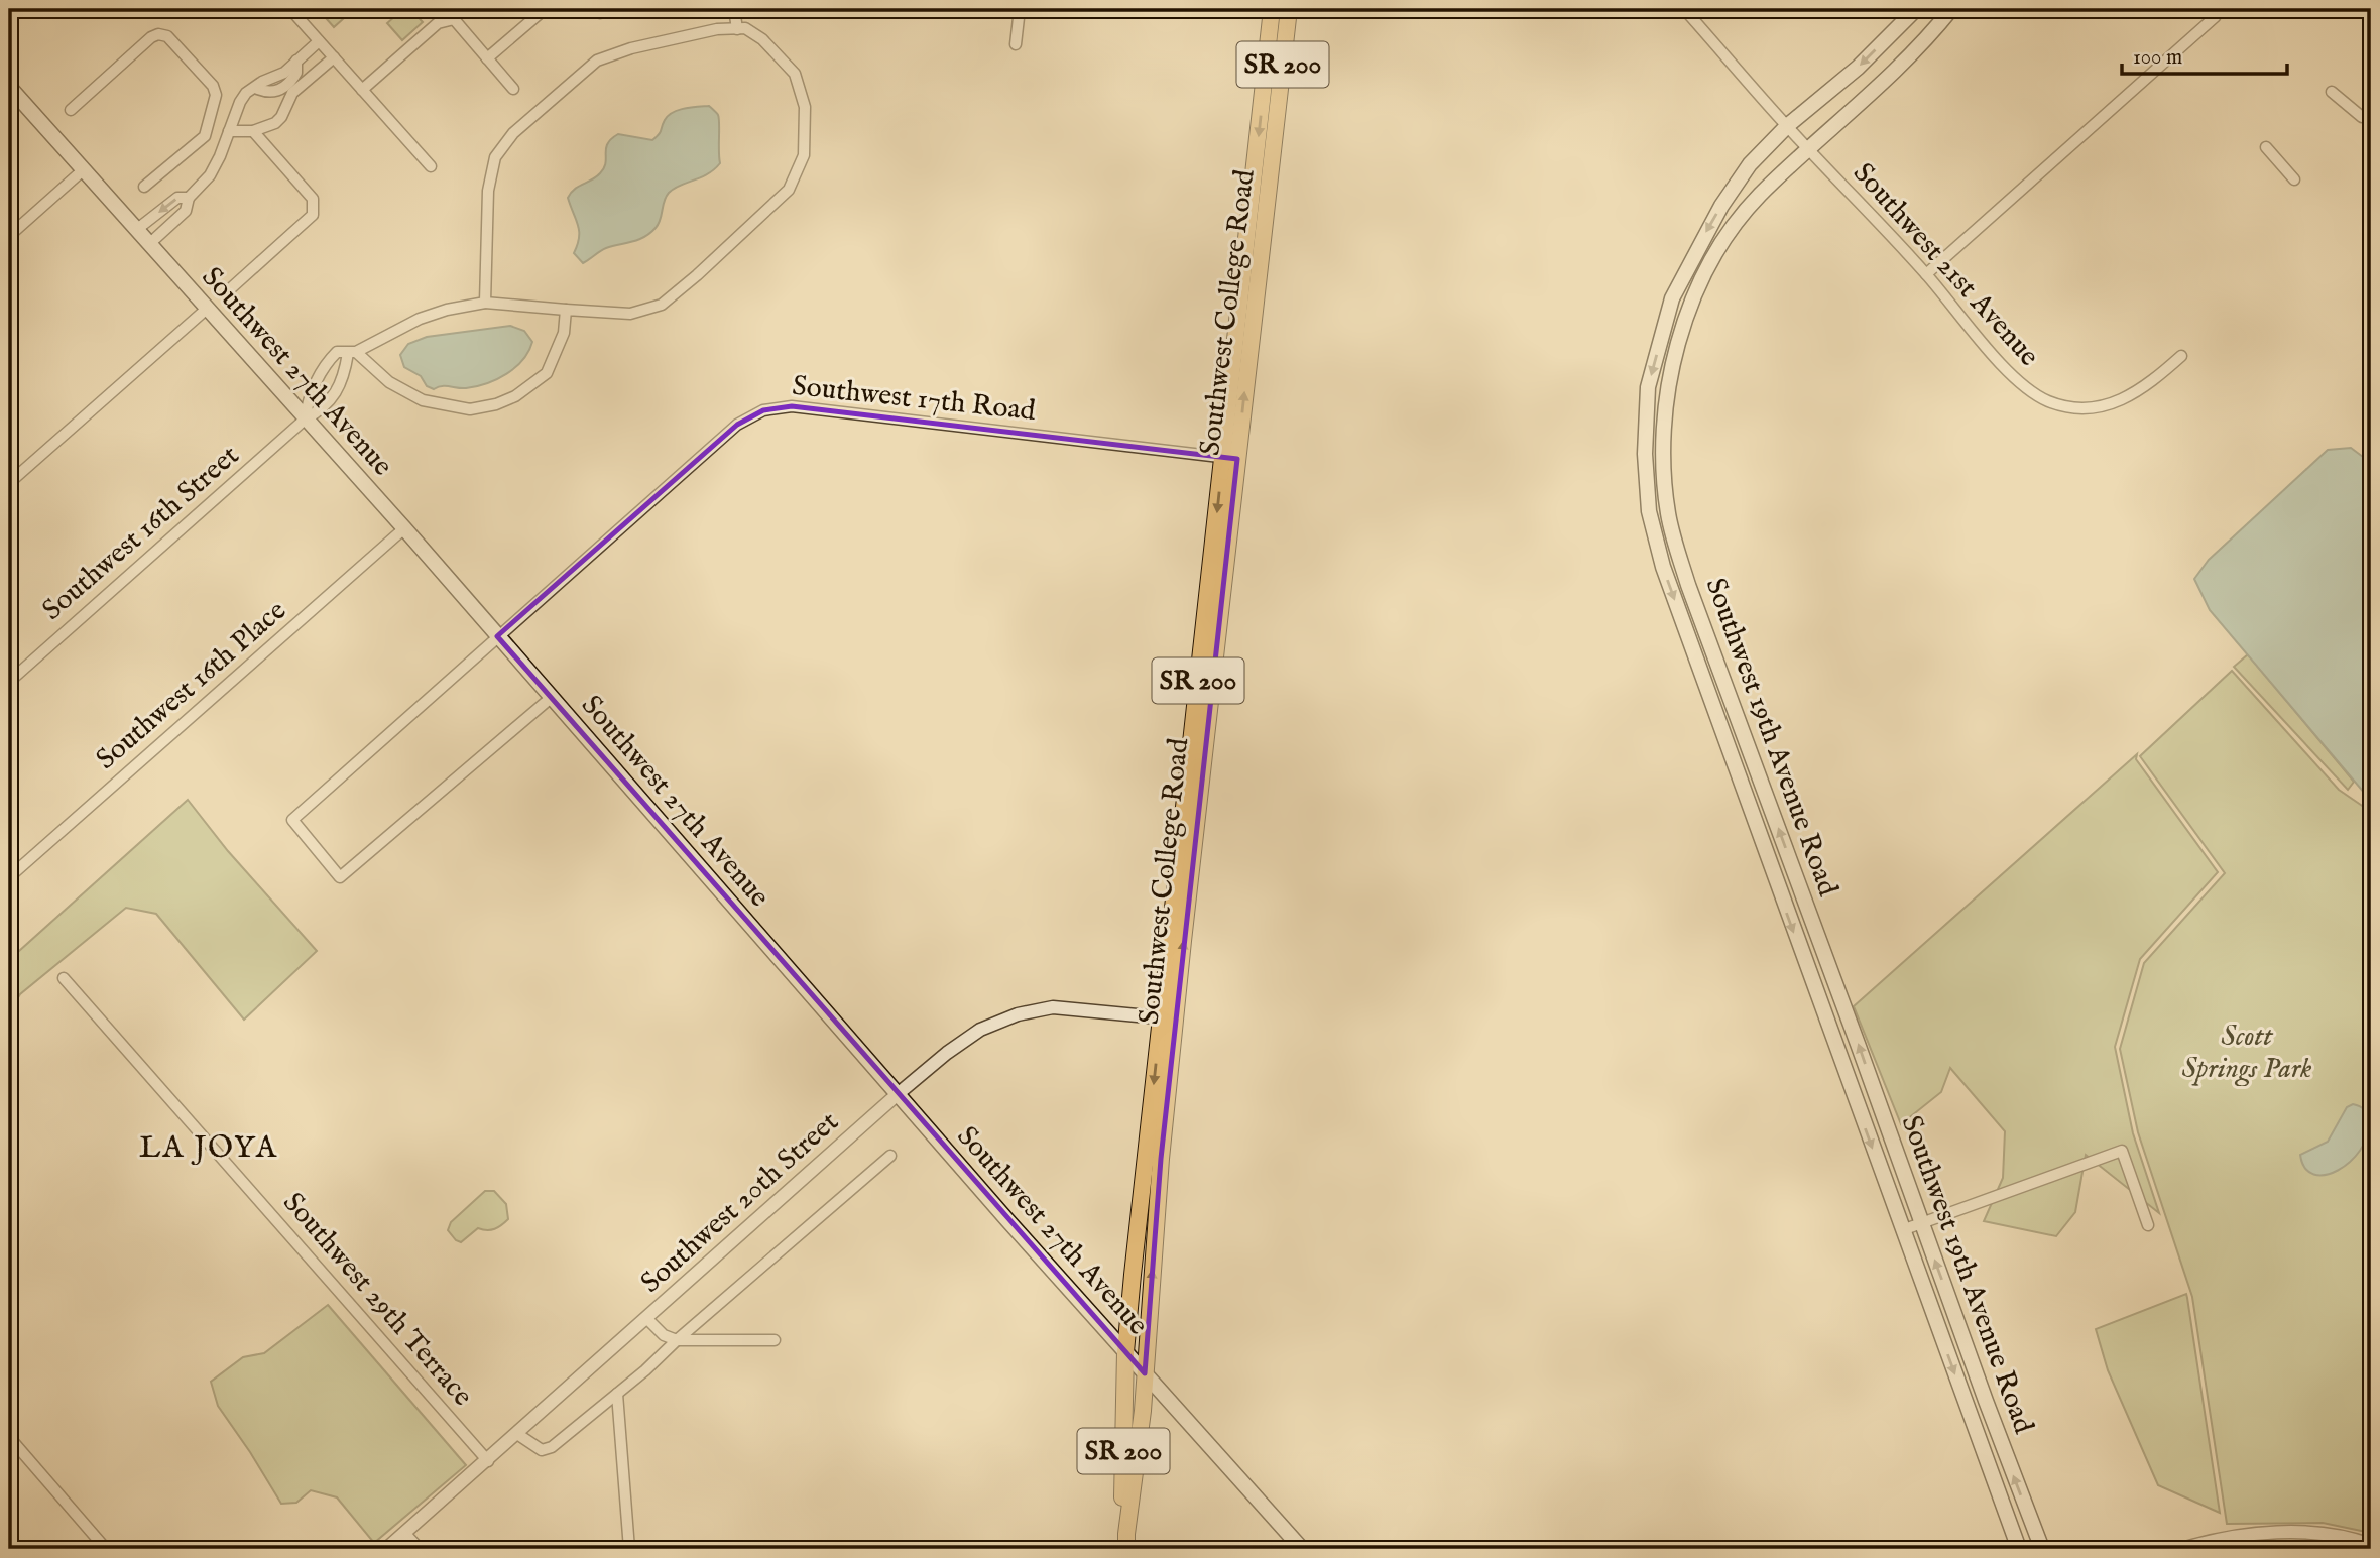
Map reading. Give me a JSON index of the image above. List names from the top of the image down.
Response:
{
  "streets": {
    "main road": [
      "SR 200",
      "Southwest College Road",
      "Southwest 27th Avenue",
      "Southwest 19th Avenue Road"
    ],
    "street": [
      "Southwest 21st Avenue",
      "Southwest 17th Road",
      "Southwest 16th Street",
      "Southwest 16th Place",
      "Southwest 20th Street",
      "Southwest 29th Terrace"
    ]
  },
  "crossings": [
    ["Southwest 21st Avenue", "Southwest 19th Avenue Road"],
    ["Southwest College Road", "Southwest 27th Avenue"],
    ["Southwest College Road", "Southwest 17th Road"],
    ["Southwest College Road", "Southwest 20th Street"],
    ["Southwest 27th Avenue", "Southwest 17th Road"],
    ["Southwest 27th Avenue", "Southwest 16th Street"],
    ["Southwest 27th Avenue", "Southwest 16th Place"],
    ["Southwest 27th Avenue", "Southwest 20th Street"],
    ["Southwest 20th Street", "Southwest 29th Terrace"]
  ],
  "districts": ["LA JOYA"],
  "parks": ["Scott Springs Park"],
  "scale_bar": "100 m"
}
